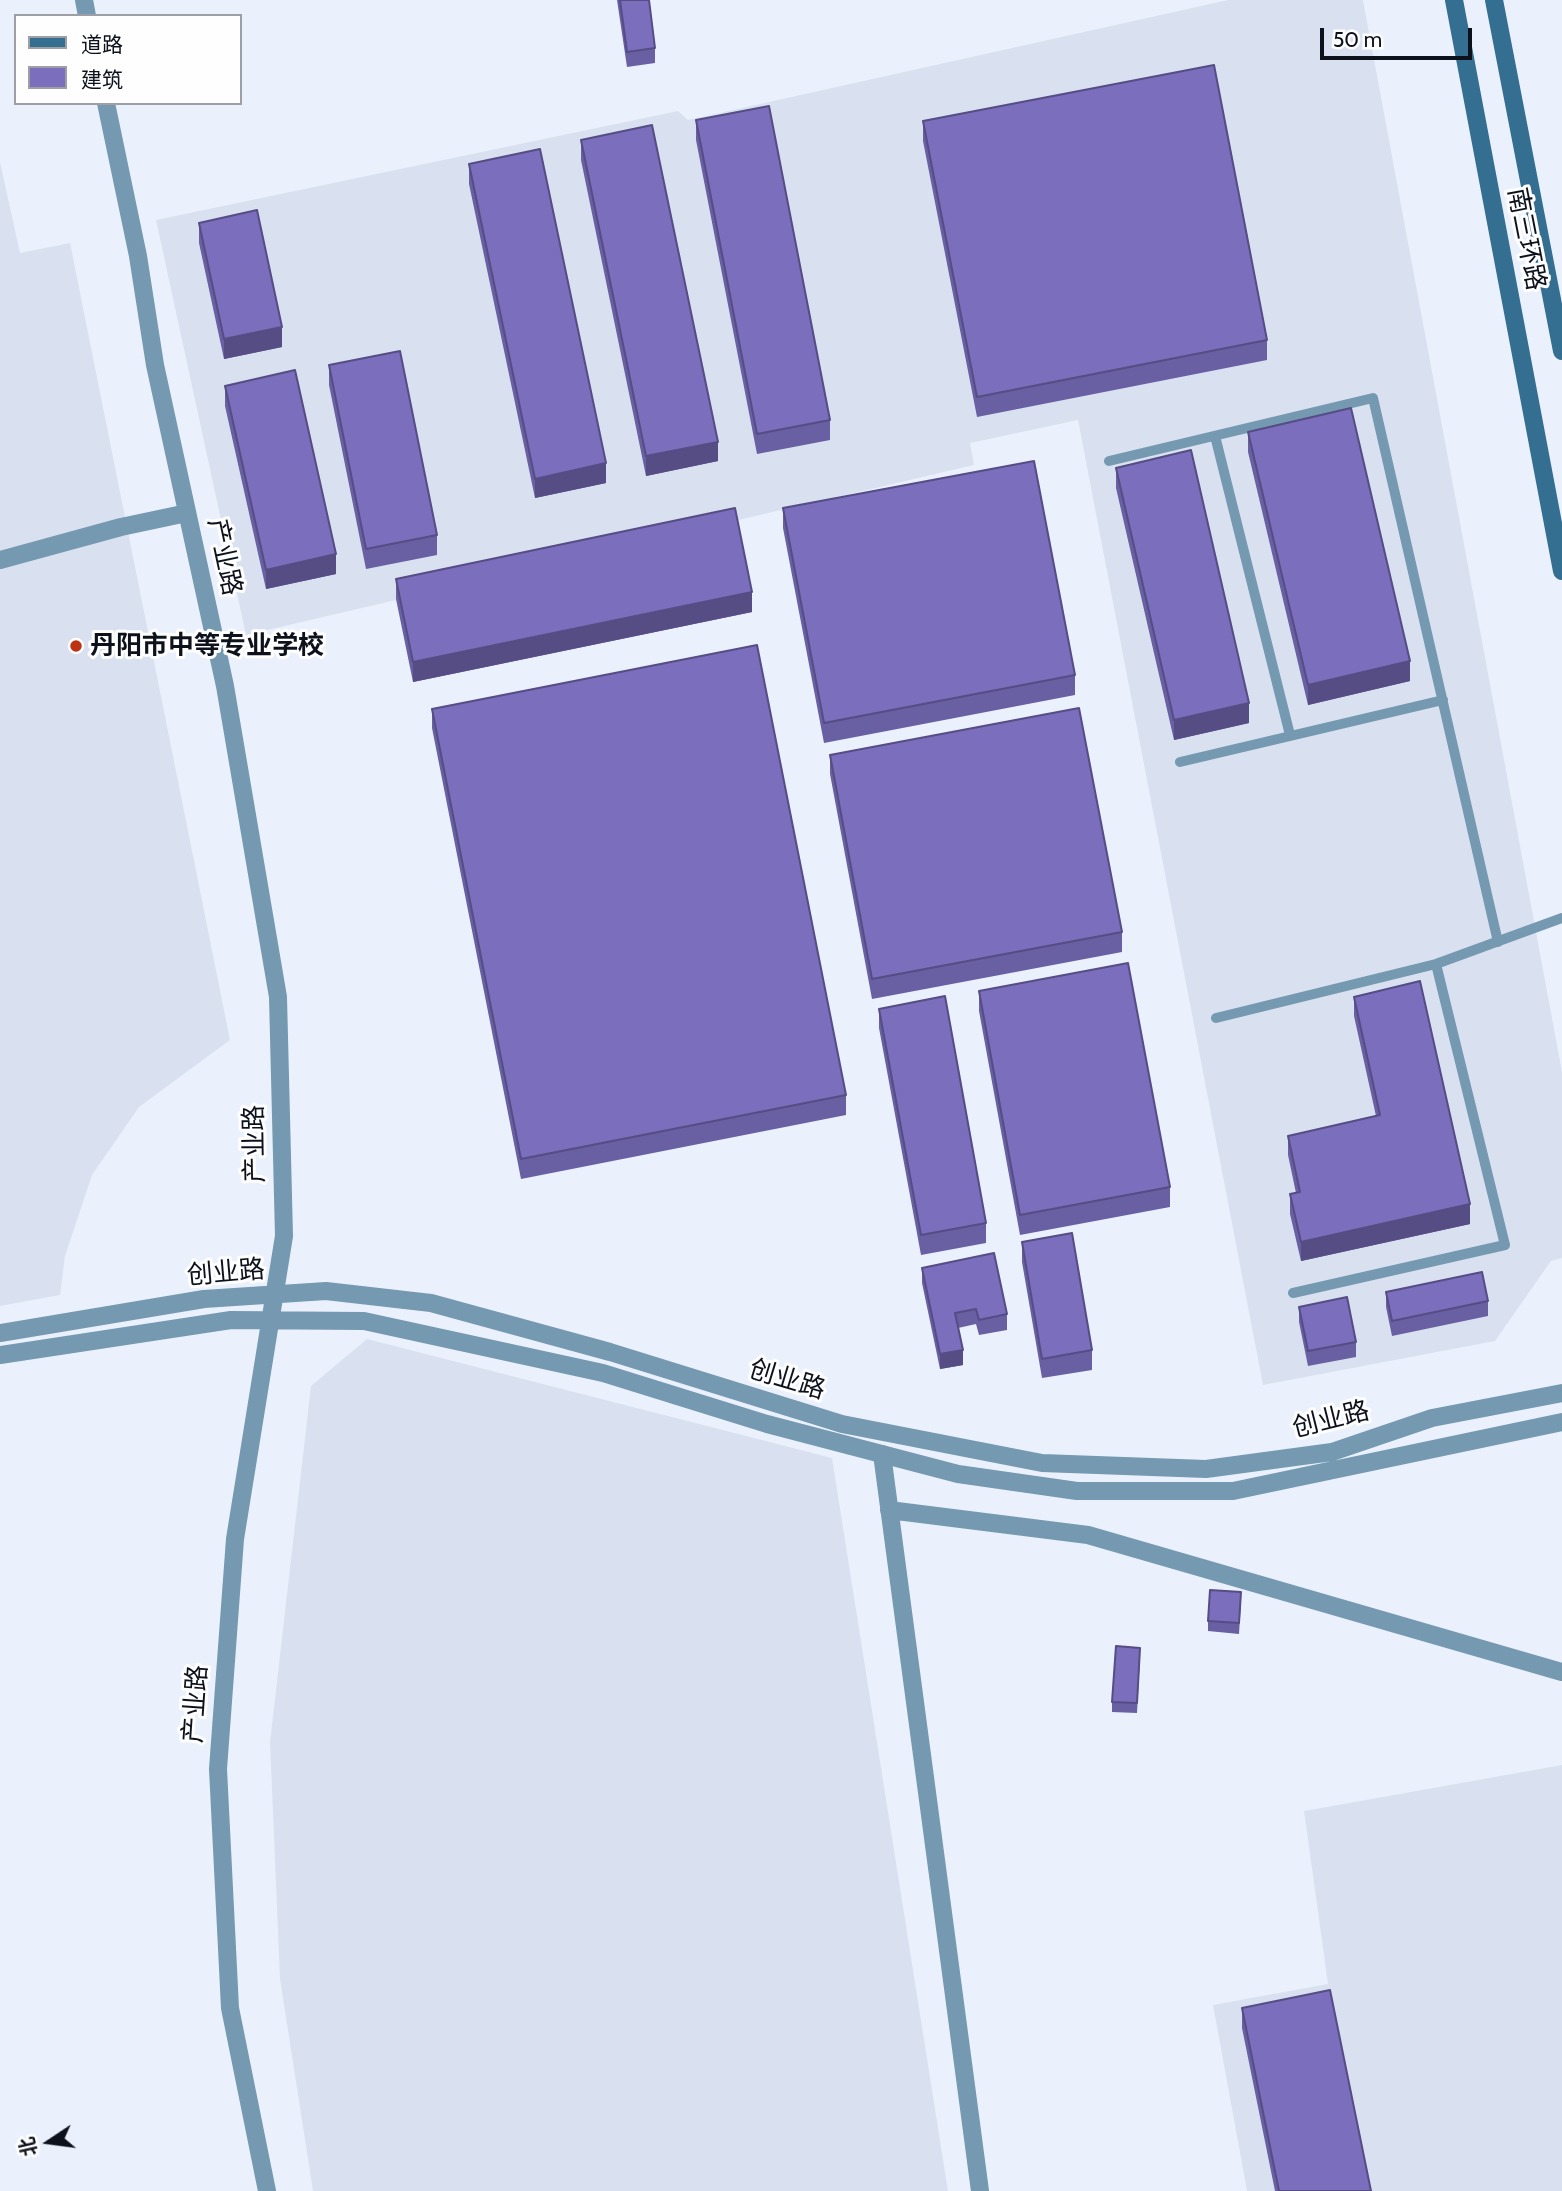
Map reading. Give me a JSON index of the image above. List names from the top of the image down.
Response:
{
  "streets": {
    "main road": ["南三环路"],
    "street": ["产业路", "创业路"]
  },
  "crossings": [
    ["产业路", "创业路"]
  ],
  "places": ["丹阳市中等专业学校"],
  "legend": ["道路", "建筑"],
  "scale_bar": "50 m",
  "north": "left"
}
